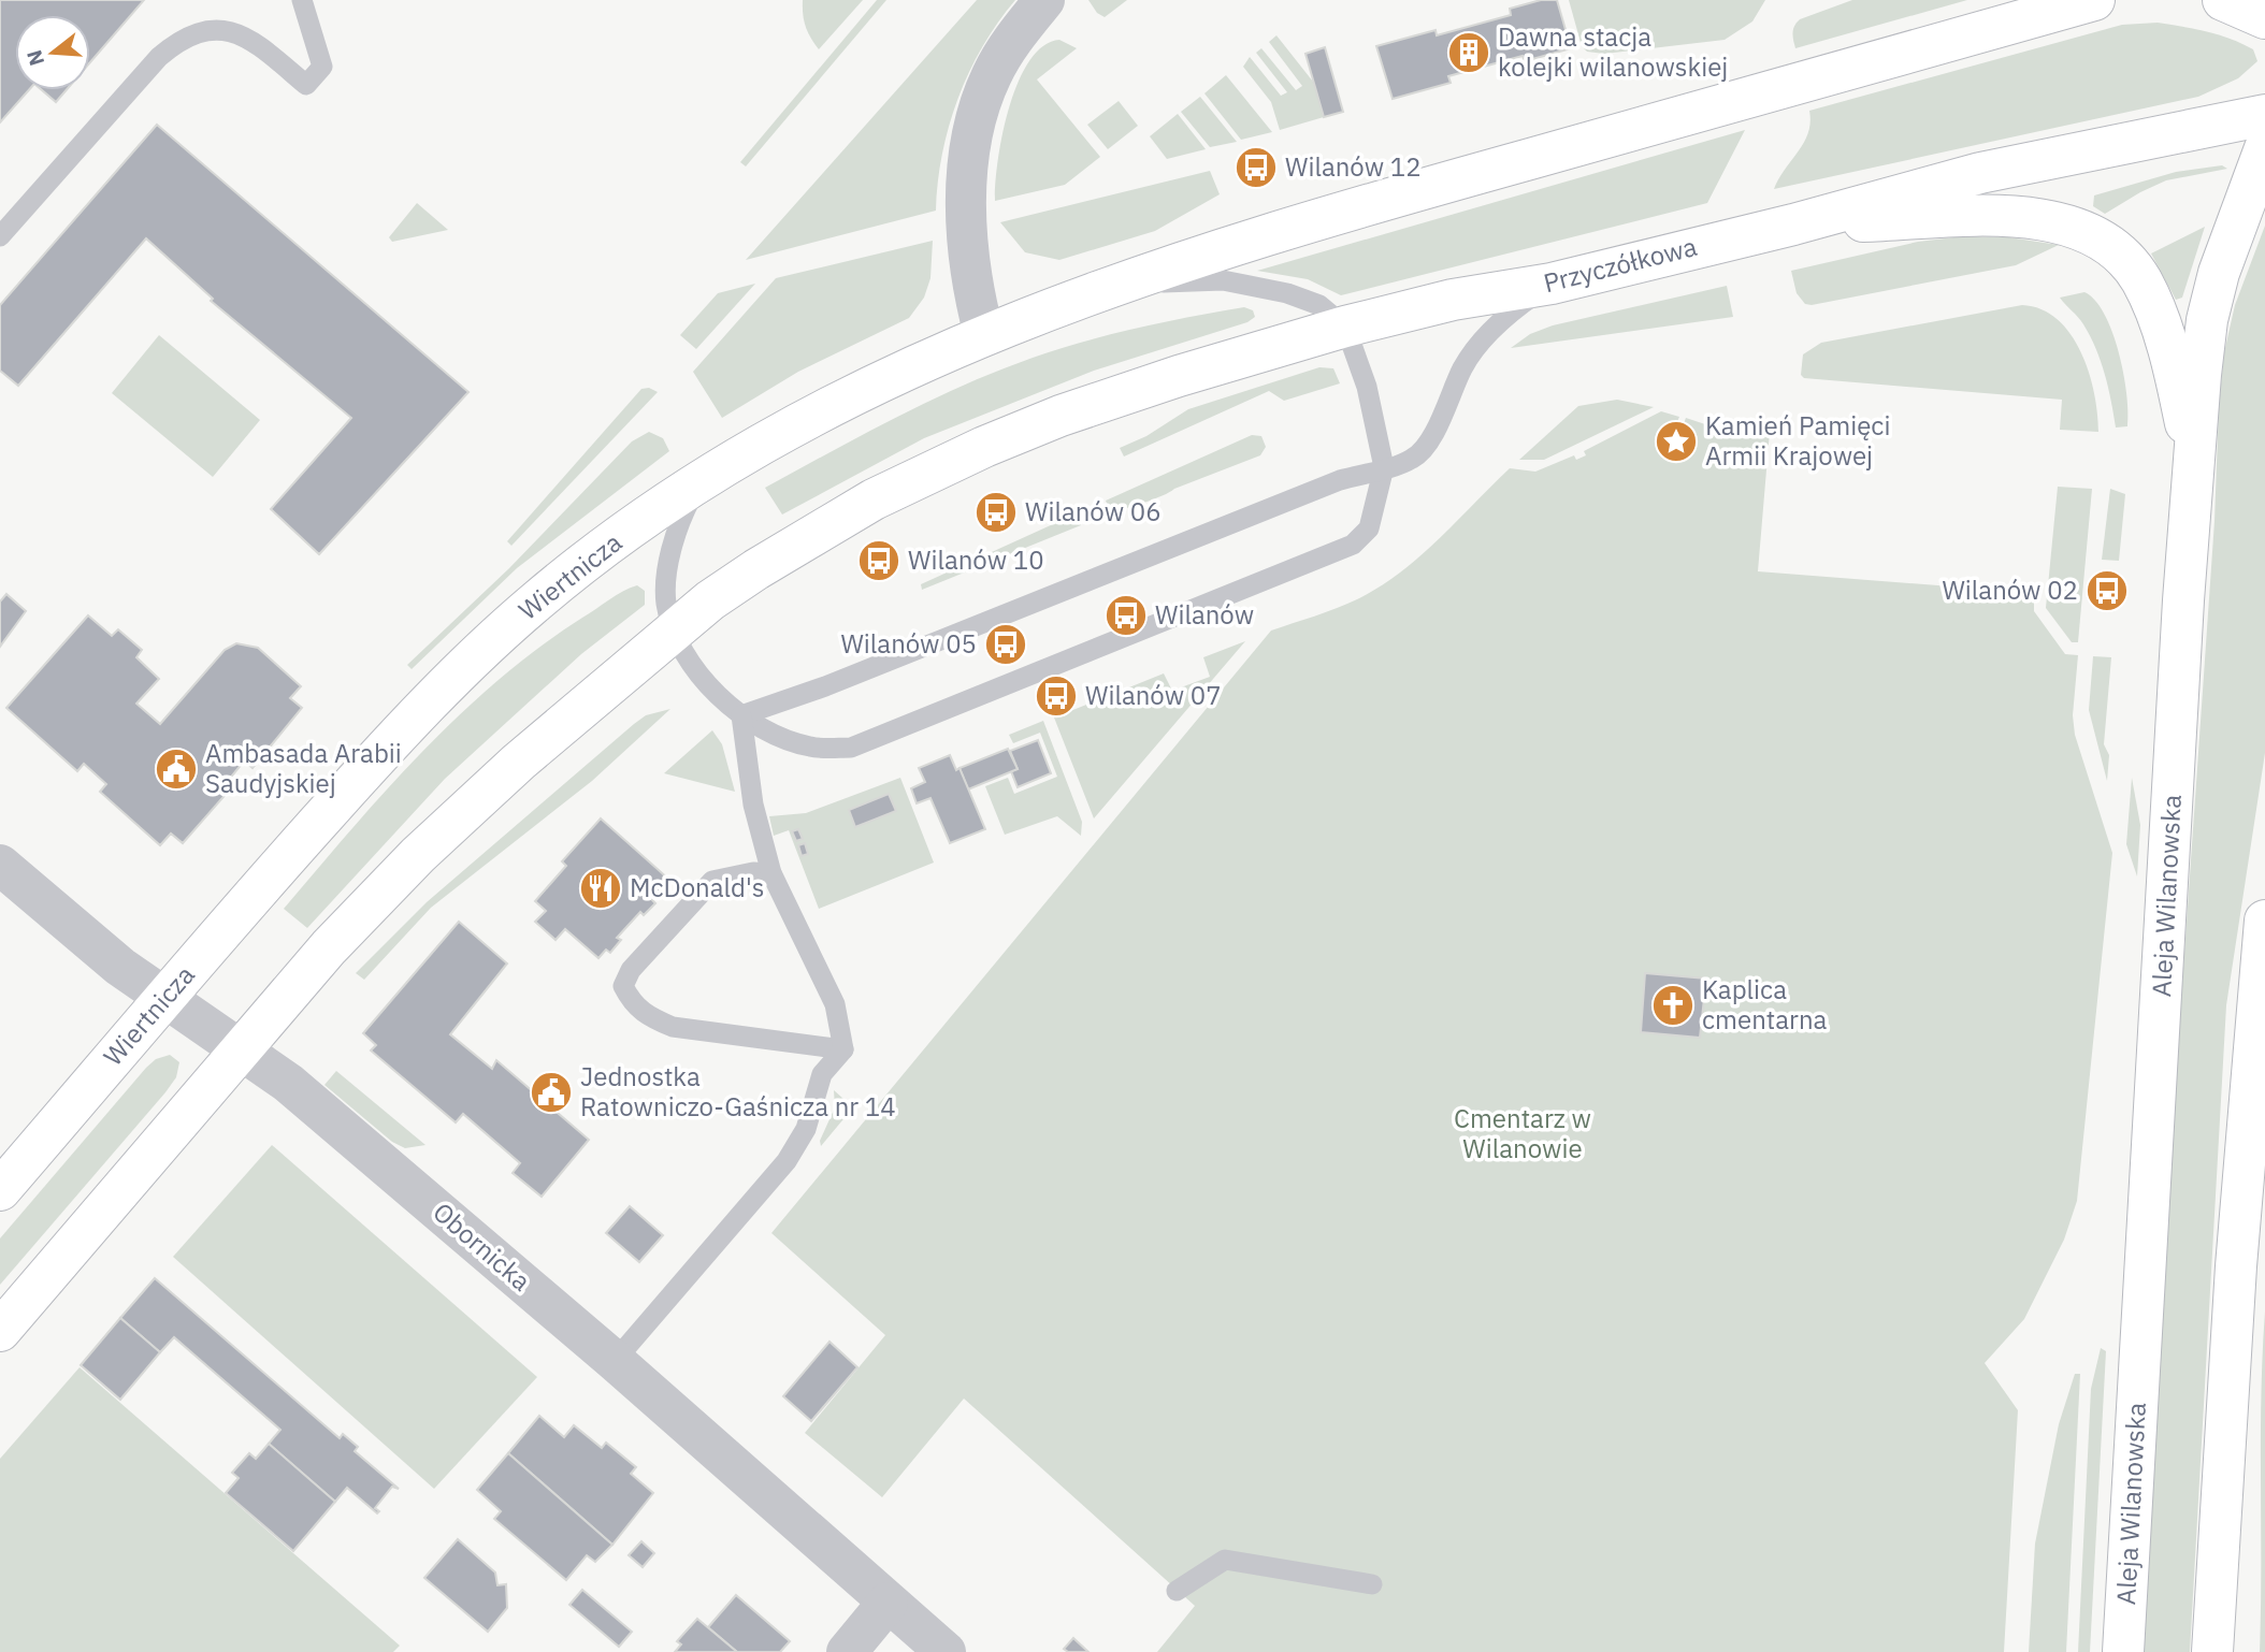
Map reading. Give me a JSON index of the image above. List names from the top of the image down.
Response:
{
  "streets": {
    "main road": ["Przyczółkowa", "Wiertnicza", "Aleja Wilanowska"],
    "street": ["Obornicka"]
  },
  "crossings": [
    ["Wiertnicza", "Obornicka"]
  ],
  "parks": ["Cmentarz w Wilanowie"],
  "places": {
    "building": ["Dawna stacja kolejki wilanowskiej"],
    "bus stop": [
      "Wilanów 12",
      "Wilanów 06",
      "Wilanów 10",
      "Wilanów 02",
      "Wilanów",
      "Wilanów 05",
      "Wilanów 07"
    ],
    "place": ["Kamień Pamięci Armii Krajowej"],
    "public building": ["Ambasada Arabii Saudyjskiej", "Jednostka Ratowniczo-Gaśnicza nr 14"],
    "restaurant": ["McDonald's"],
    "church": ["Kaplica cmentarna"]
  },
  "north": "left"
}
